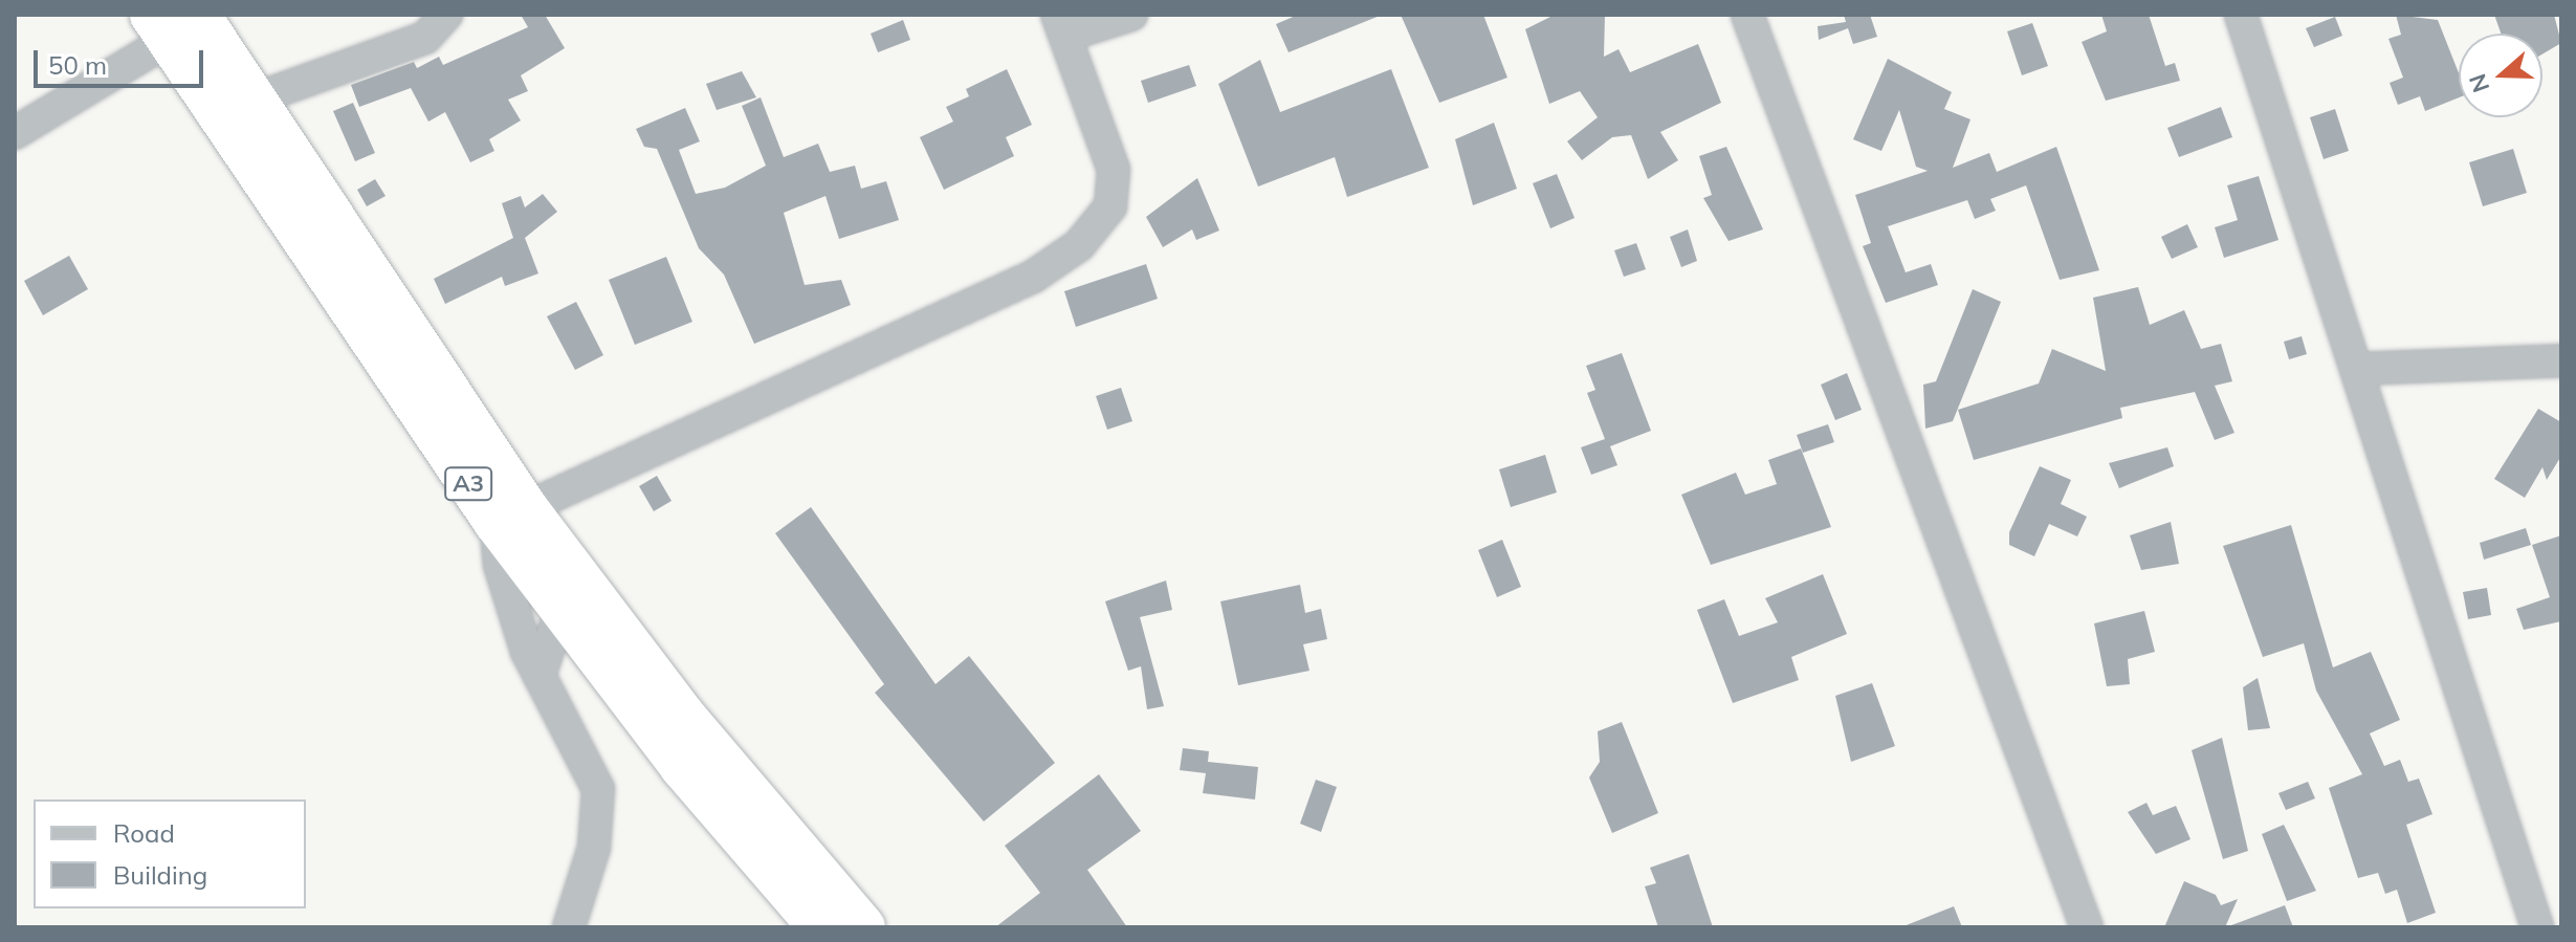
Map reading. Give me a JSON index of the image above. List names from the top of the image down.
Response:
{
  "streets": {
    "highway": ["A3"]
  },
  "legend": ["Road", "Building"],
  "scale_bar": "50 m",
  "north": "left"
}
